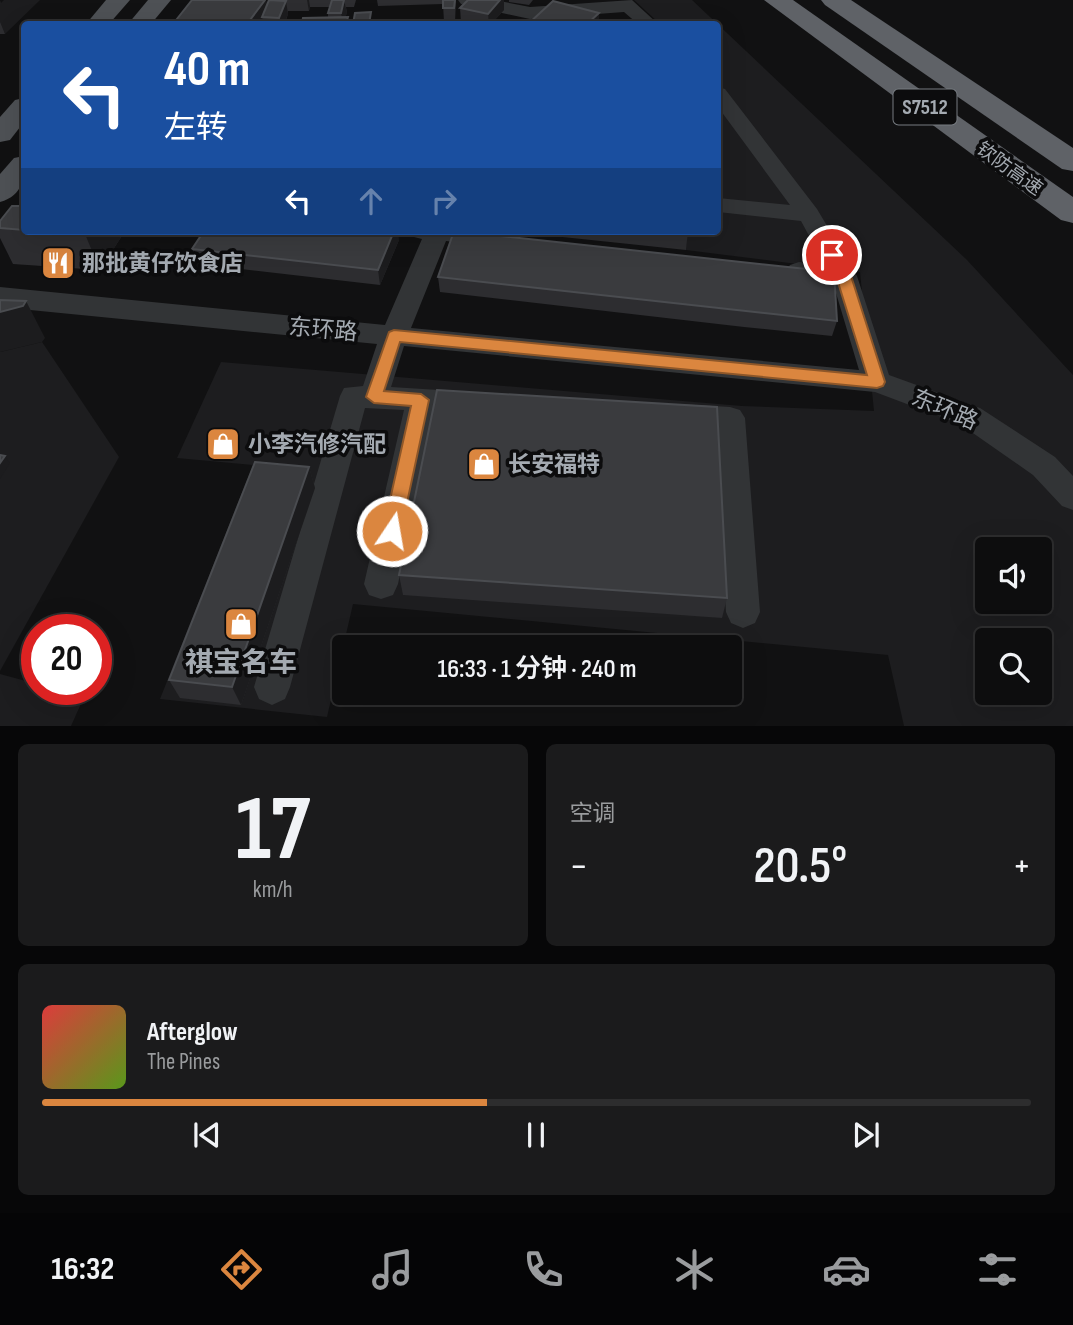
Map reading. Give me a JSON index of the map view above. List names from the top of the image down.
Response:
{
  "streets": {
    "highway": ["S7512", "钦防高速"],
    "street": ["东环路"]
  },
  "places": {
    "restaurant": ["那批黄仔饮食店"],
    "shop": ["小李汽修汽配", "长安福特", "祺宝名车"]
  },
  "page": {
    "turn": ["40 m", "左转"],
    "limit": "20",
    "trip": "16:33 · 1 分钟 · 240 m",
    "tile": [
      ["17", "km/h"],
      "空调"
    ],
    "heat": ["−", "20.5°", "+"],
    "song": ["Afterglow", "The Pines"],
    "tabs": "16:32"
  }
}
